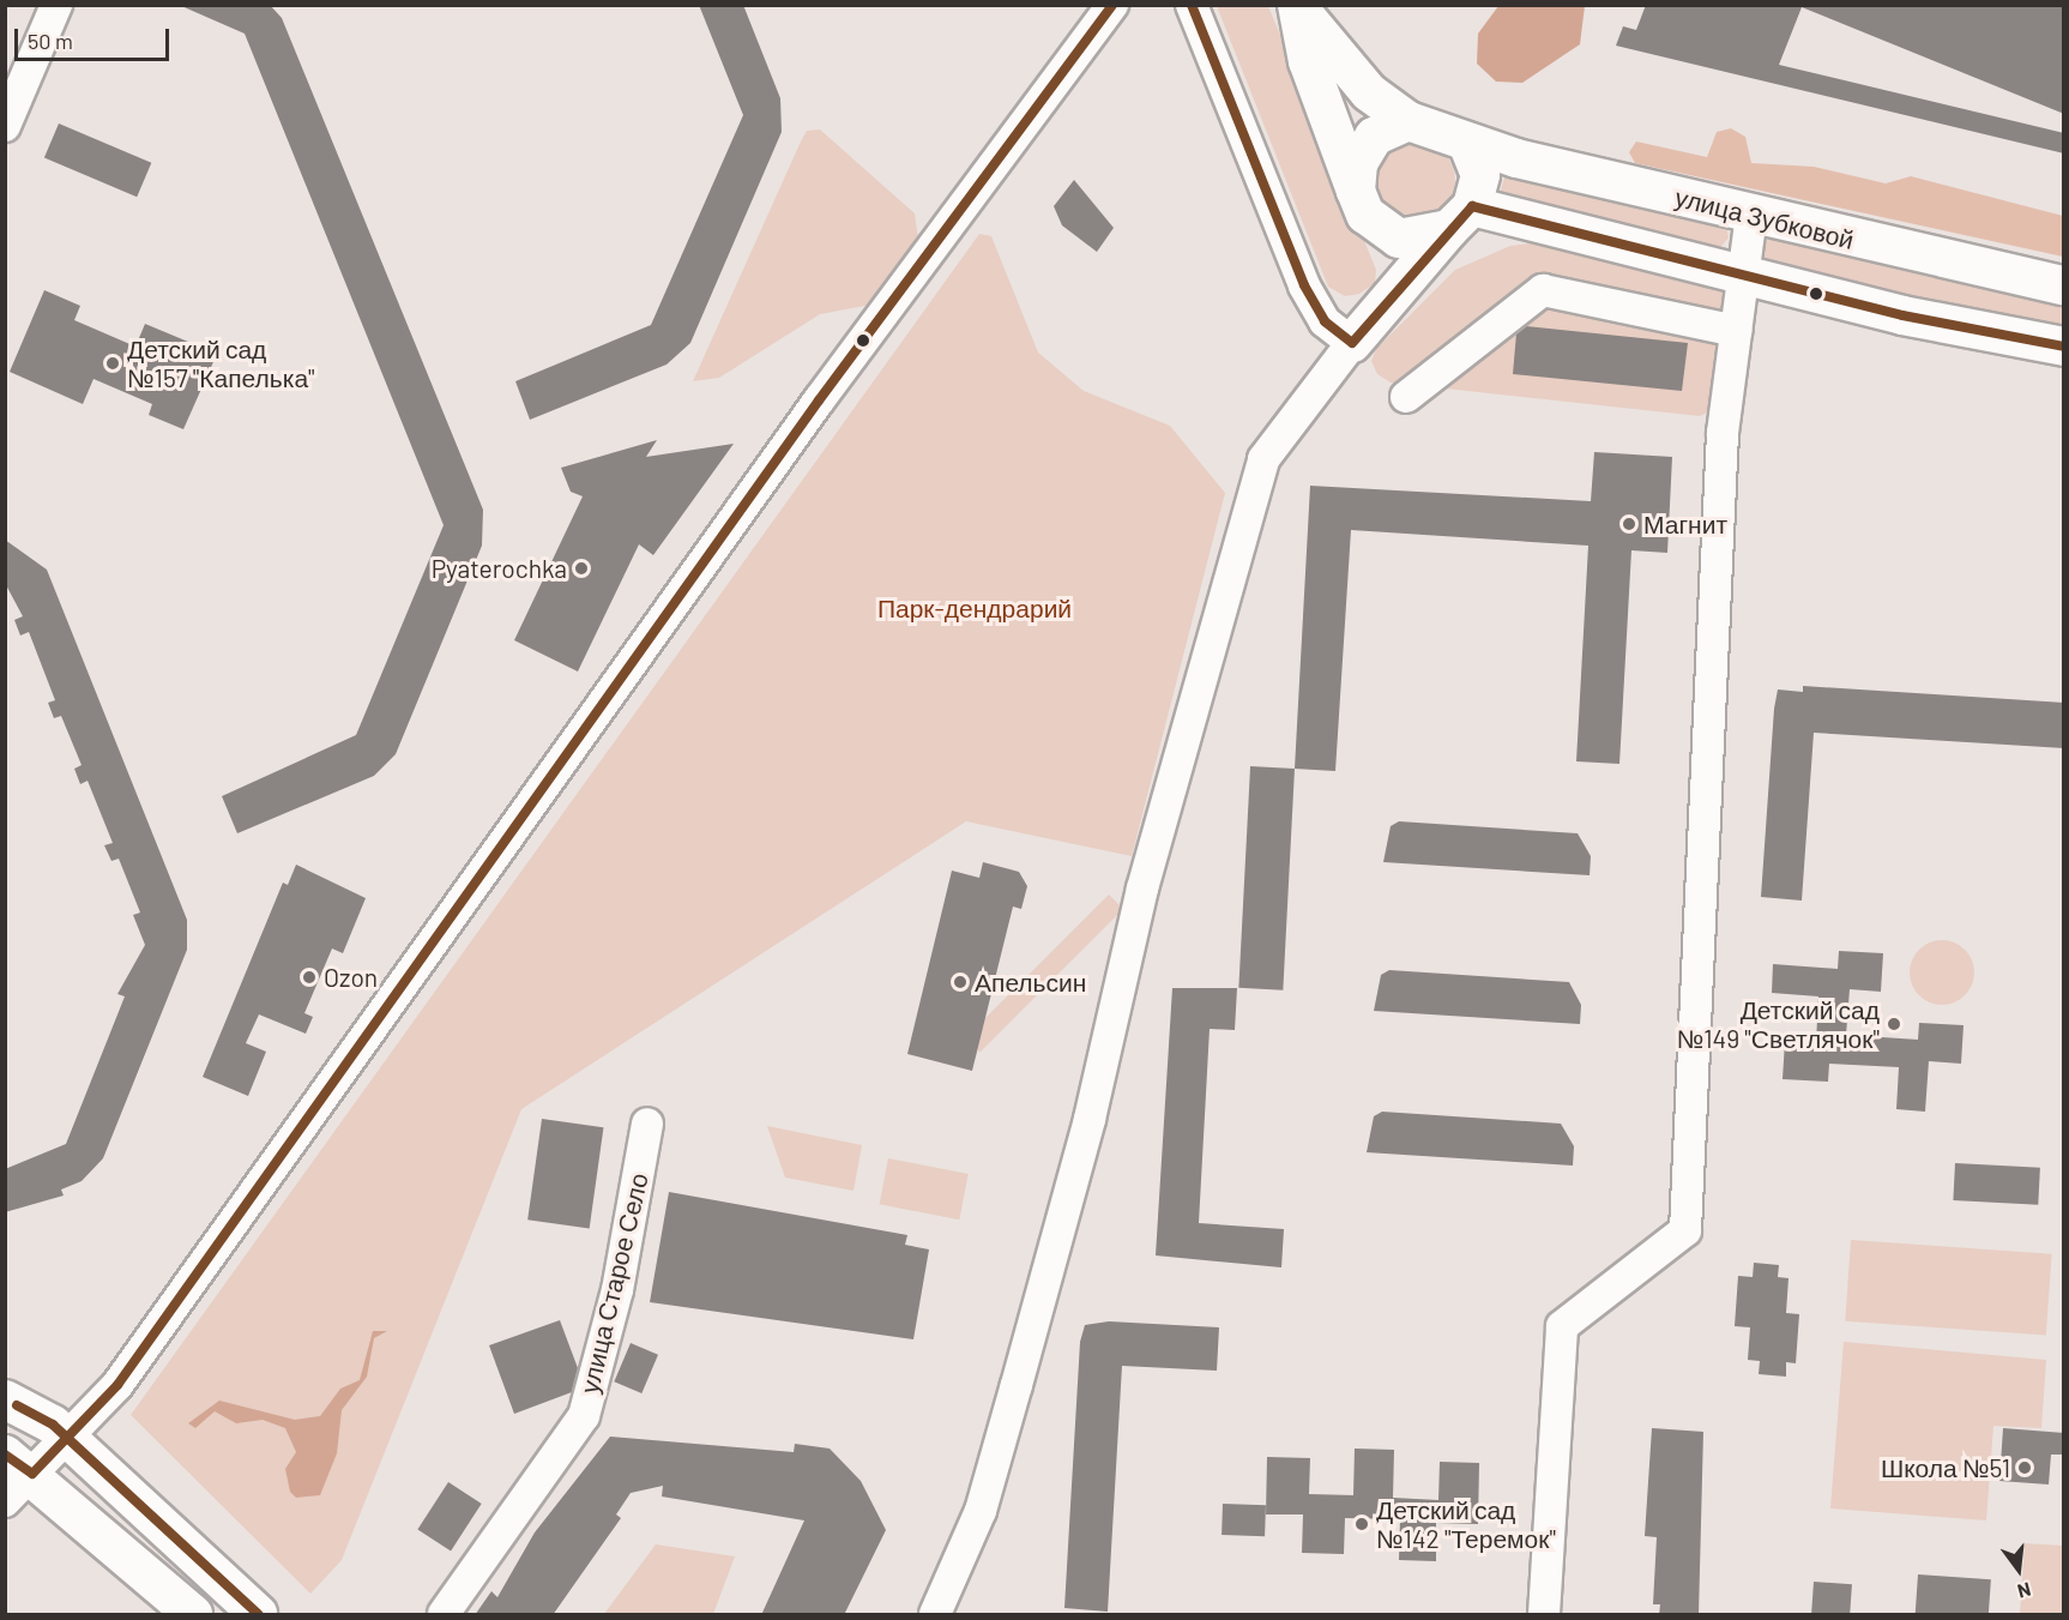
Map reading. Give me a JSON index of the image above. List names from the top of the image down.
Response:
{
  "streets": {
    "main road": ["улица Зубковой"],
    "street": ["улица Старое Село"]
  },
  "parks": ["Парк-дендрарий"],
  "places": [
    "Детский сад №157 \"Капелька\"",
    "Магнит",
    "Pyaterochka",
    "Ozon",
    "Апельсин",
    "Детский сад №149 \"Светлячок\"",
    "Школа №51",
    "Детский сад №142 \"Теремок\""
  ],
  "scale_bar": "50 m",
  "north": "bottom"
}
